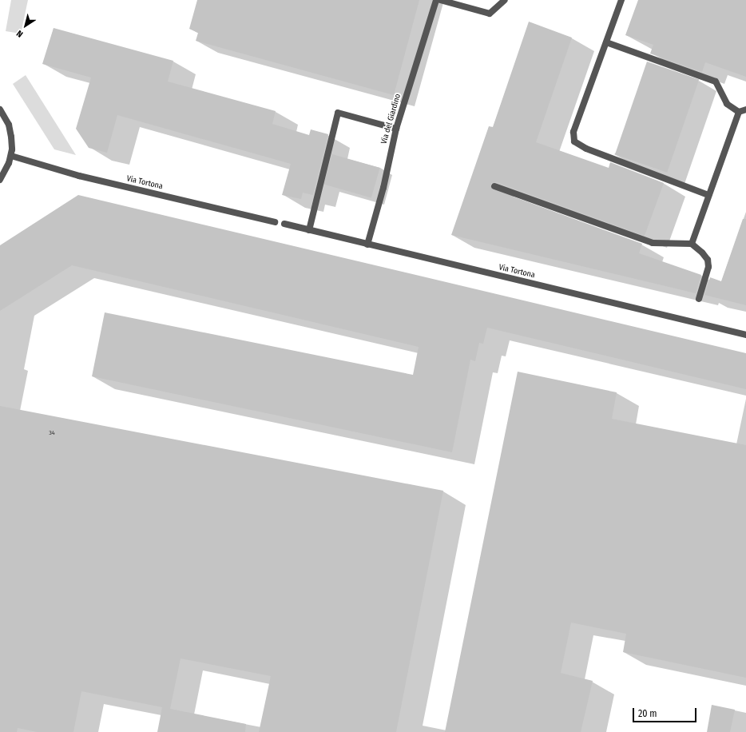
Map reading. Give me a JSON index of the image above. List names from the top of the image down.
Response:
{
  "streets": {
    "street": ["Via del Giardino", "Via Tortona"]
  },
  "crossings": [
    ["Via del Giardino", "Via Tortona"]
  ],
  "house_numbers": ["34"],
  "scale_bar": "20 m",
  "north": "bottom left"
}
